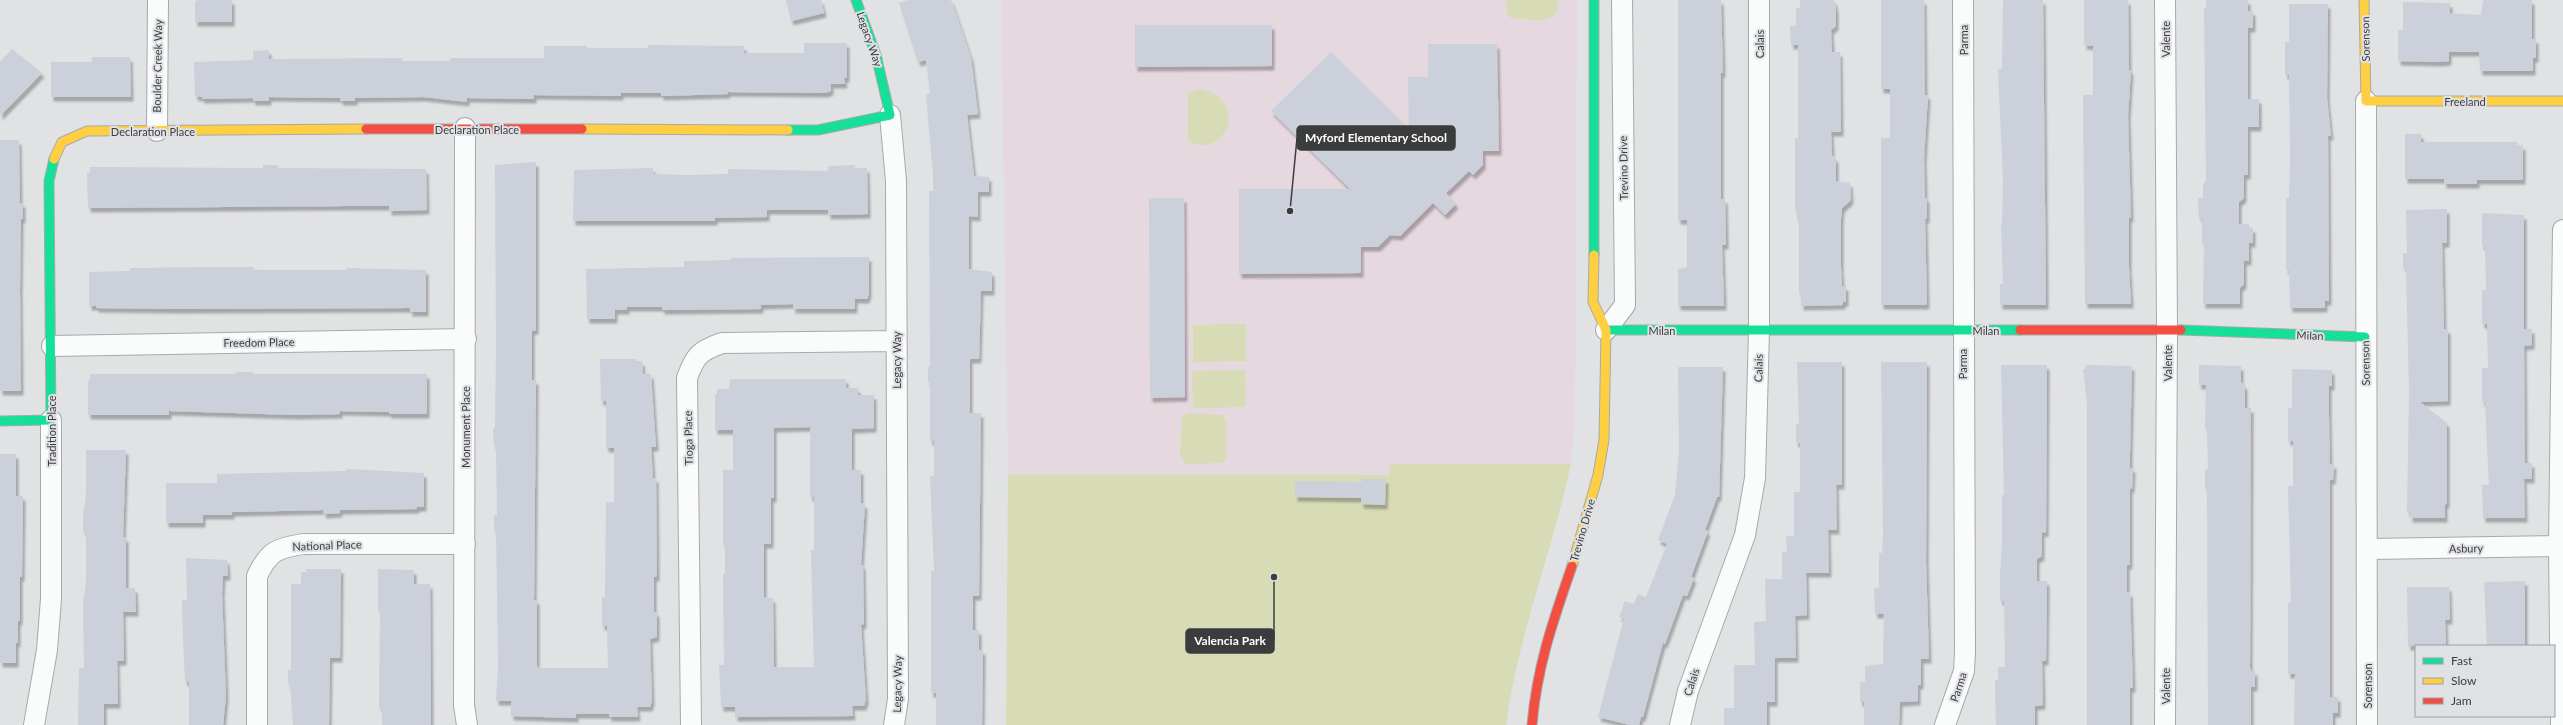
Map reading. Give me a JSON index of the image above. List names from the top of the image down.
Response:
{
  "streets": {
    "street": [
      "Legacy Way",
      "Valente",
      "Sorenson",
      "Parma",
      "Calais",
      "Boulder Creek Way",
      "Freeland",
      "Declaration Place",
      "Trevino Drive",
      "Milan",
      "Freedom Place",
      "Monument Place",
      "Tradition Place",
      "Tioga Place",
      "National Place",
      "Asbury"
    ]
  },
  "crossings": [
    ["Legacy Way", "Declaration Place"],
    ["Legacy Way", "Tioga Place"],
    ["Valente", "Milan"],
    ["Sorenson", "Freeland"],
    ["Sorenson", "Milan"],
    ["Sorenson", "Asbury"],
    ["Parma", "Milan"],
    ["Calais", "Milan"],
    ["Boulder Creek Way", "Declaration Place"],
    ["Declaration Place", "Monument Place"],
    ["Declaration Place", "Tradition Place"],
    ["Trevino Drive", "Milan"],
    ["Freedom Place", "Monument Place"],
    ["Freedom Place", "Tradition Place"],
    ["Monument Place", "National Place"]
  ],
  "places": ["Myford Elementary School", "Valencia Park"],
  "legend": ["Fast", "Slow", "Jam"]
}
